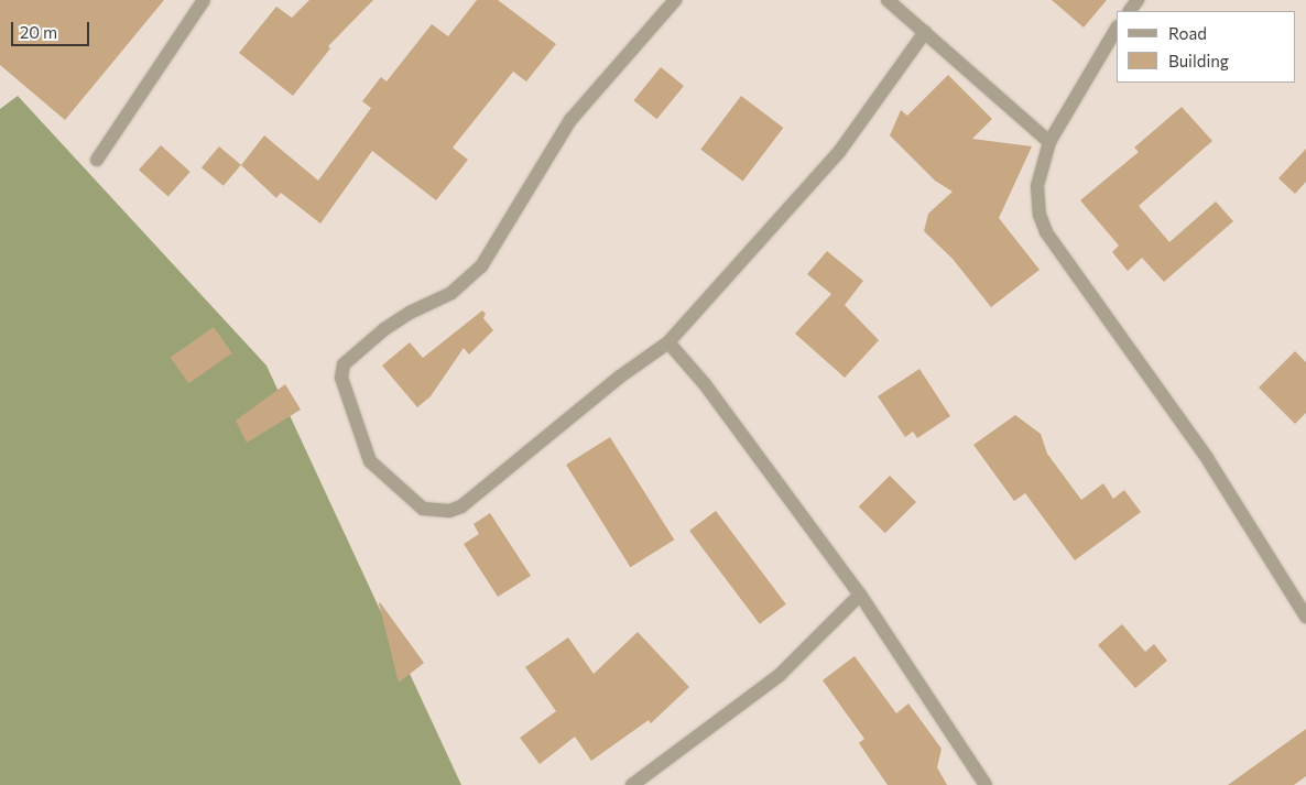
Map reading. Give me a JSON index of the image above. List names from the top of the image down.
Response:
{
  "legend": ["Road", "Building"],
  "scale_bar": "20 m"
}
